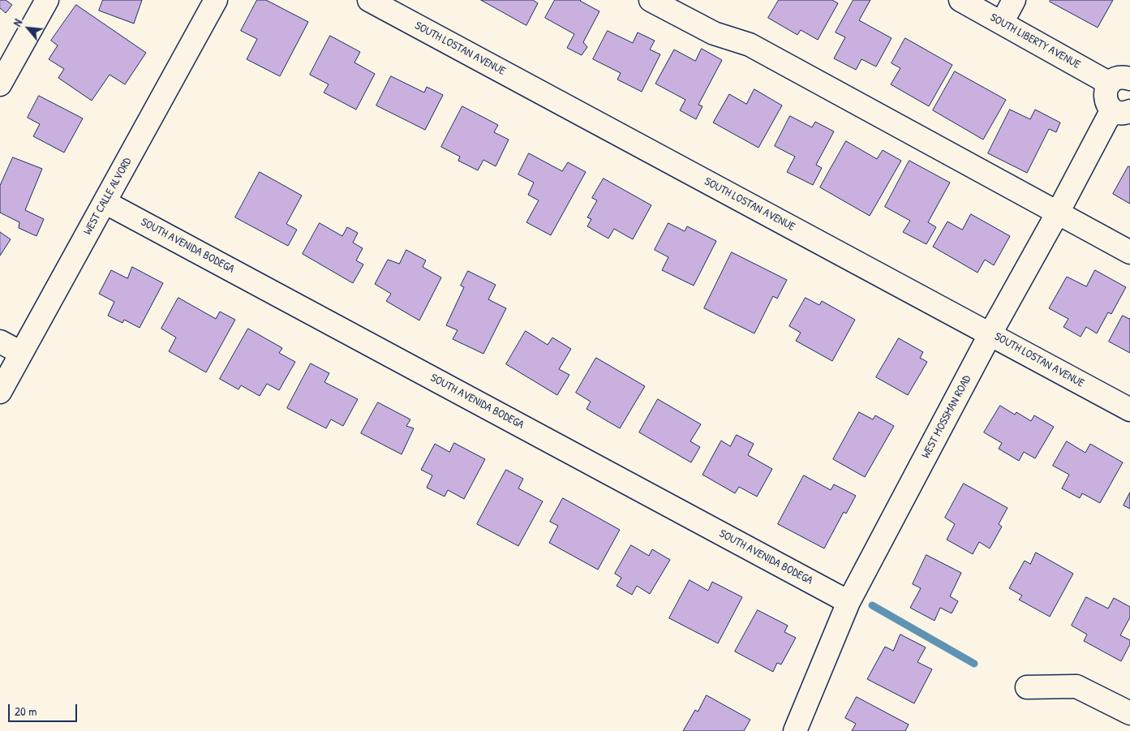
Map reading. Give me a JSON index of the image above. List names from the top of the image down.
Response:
{
  "streets": {
    "street": [
      "SOUTH LIBERTY AVENUE",
      "SOUTH LOSTAN AVENUE",
      "WEST CALLE ALVORD",
      "SOUTH AVENIDA BODEGA",
      "WEST MOSSMAN ROAD"
    ]
  },
  "crossings": [
    ["SOUTH LOSTAN AVENUE", "WEST MOSSMAN ROAD"],
    ["WEST CALLE ALVORD", "SOUTH AVENIDA BODEGA"],
    ["SOUTH AVENIDA BODEGA", "WEST MOSSMAN ROAD"]
  ],
  "scale_bar": "20 m",
  "north": "top left"
}
